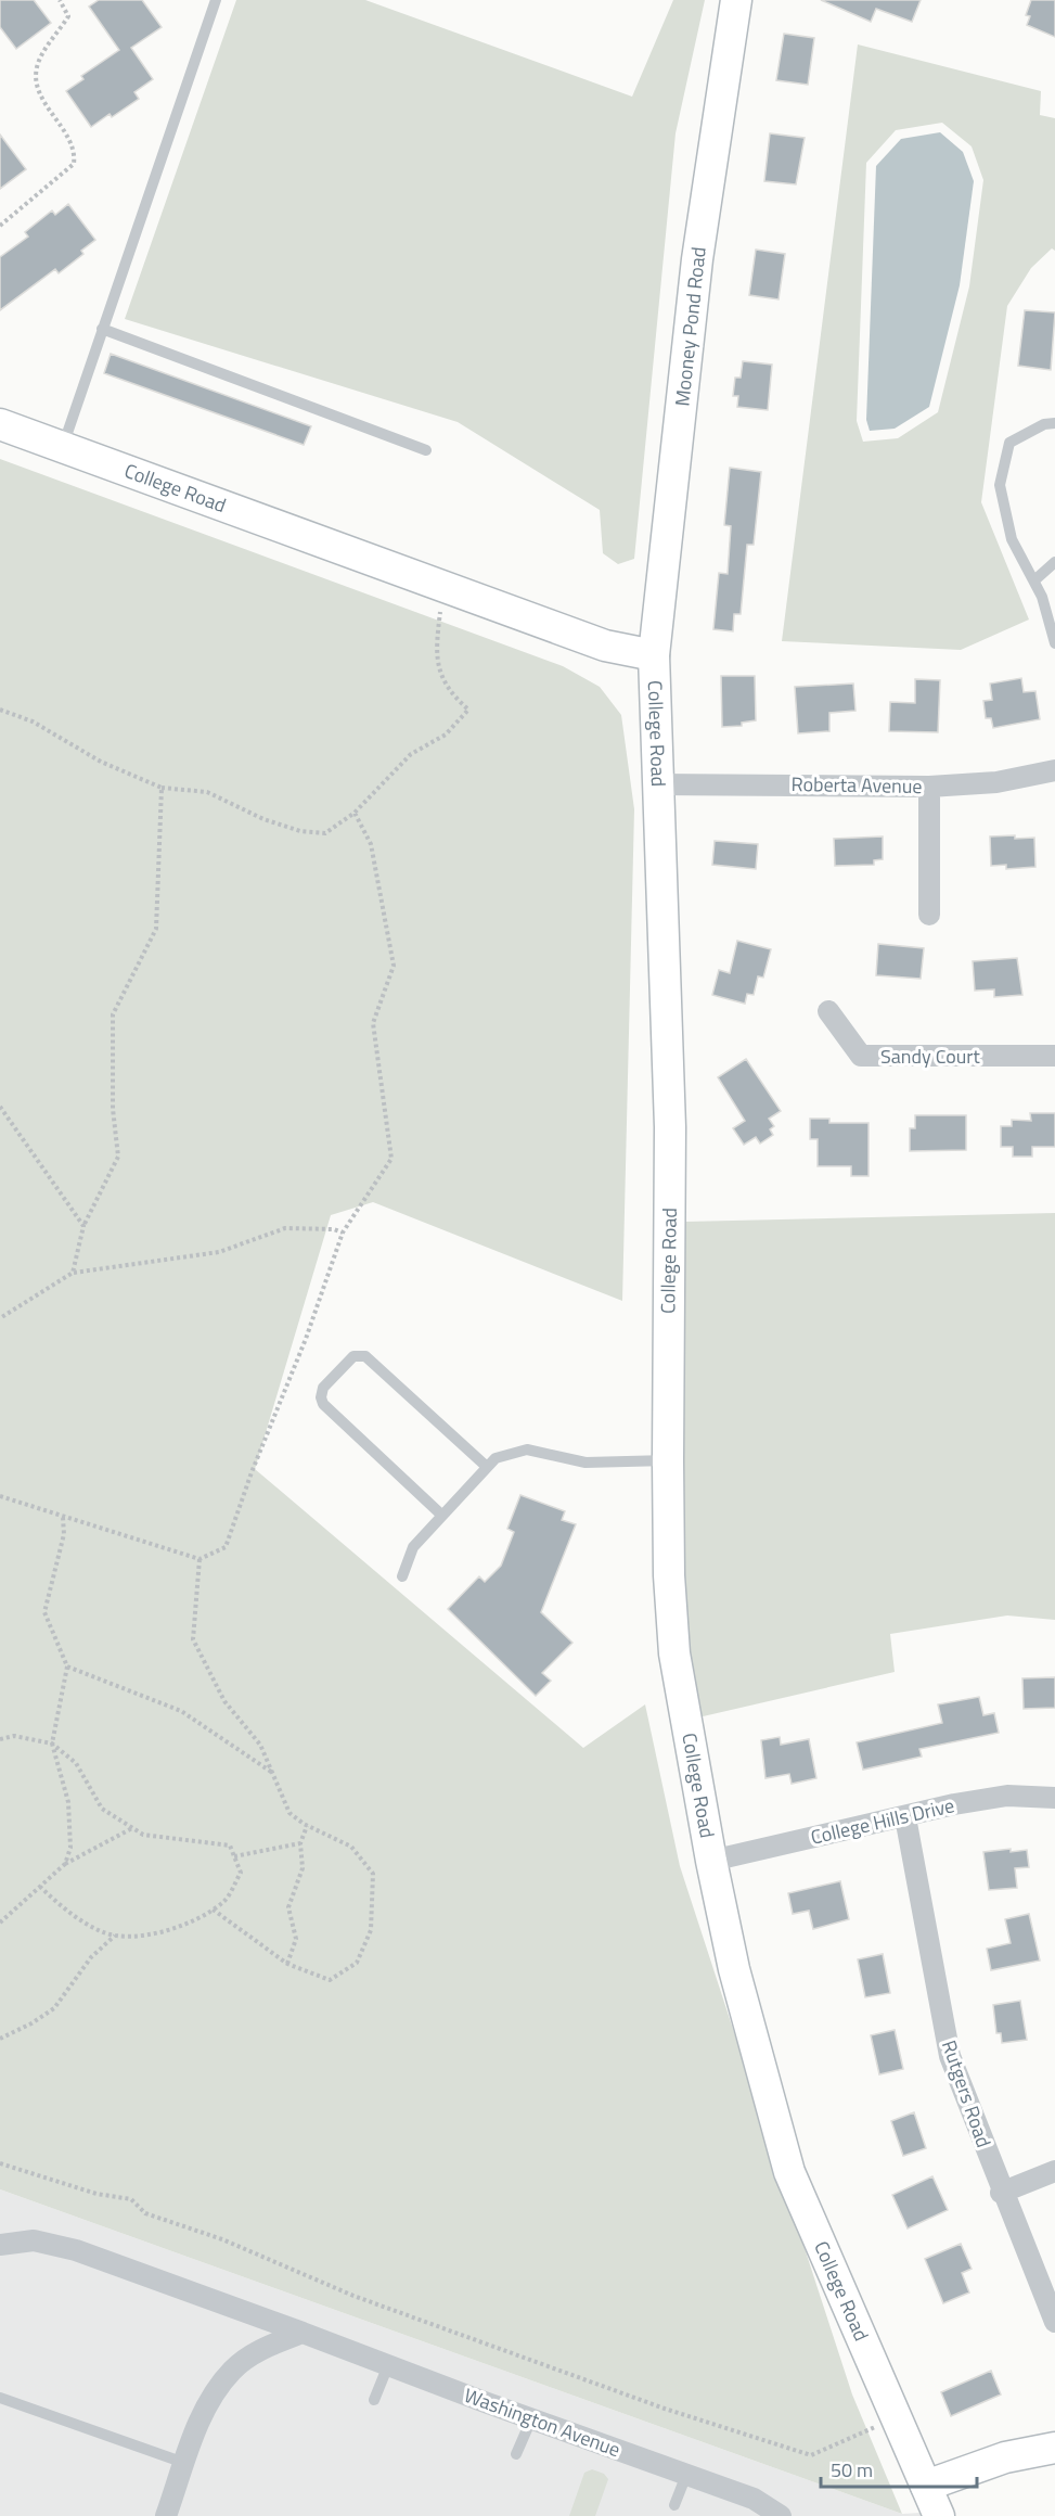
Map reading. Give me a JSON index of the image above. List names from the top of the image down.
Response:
{
  "streets": {
    "street": [
      "Mooney Pond Road",
      "College Road",
      "Roberta Avenue",
      "Sandy Court",
      "College Hills Drive",
      "Rutgers Road",
      "Washington Avenue"
    ]
  },
  "crossings": [
    ["Mooney Pond Road", "College Road"],
    ["College Road", "Roberta Avenue"],
    ["College Road", "College Hills Drive"],
    ["College Hills Drive", "Rutgers Road"]
  ],
  "scale_bar": "50 m"
}
